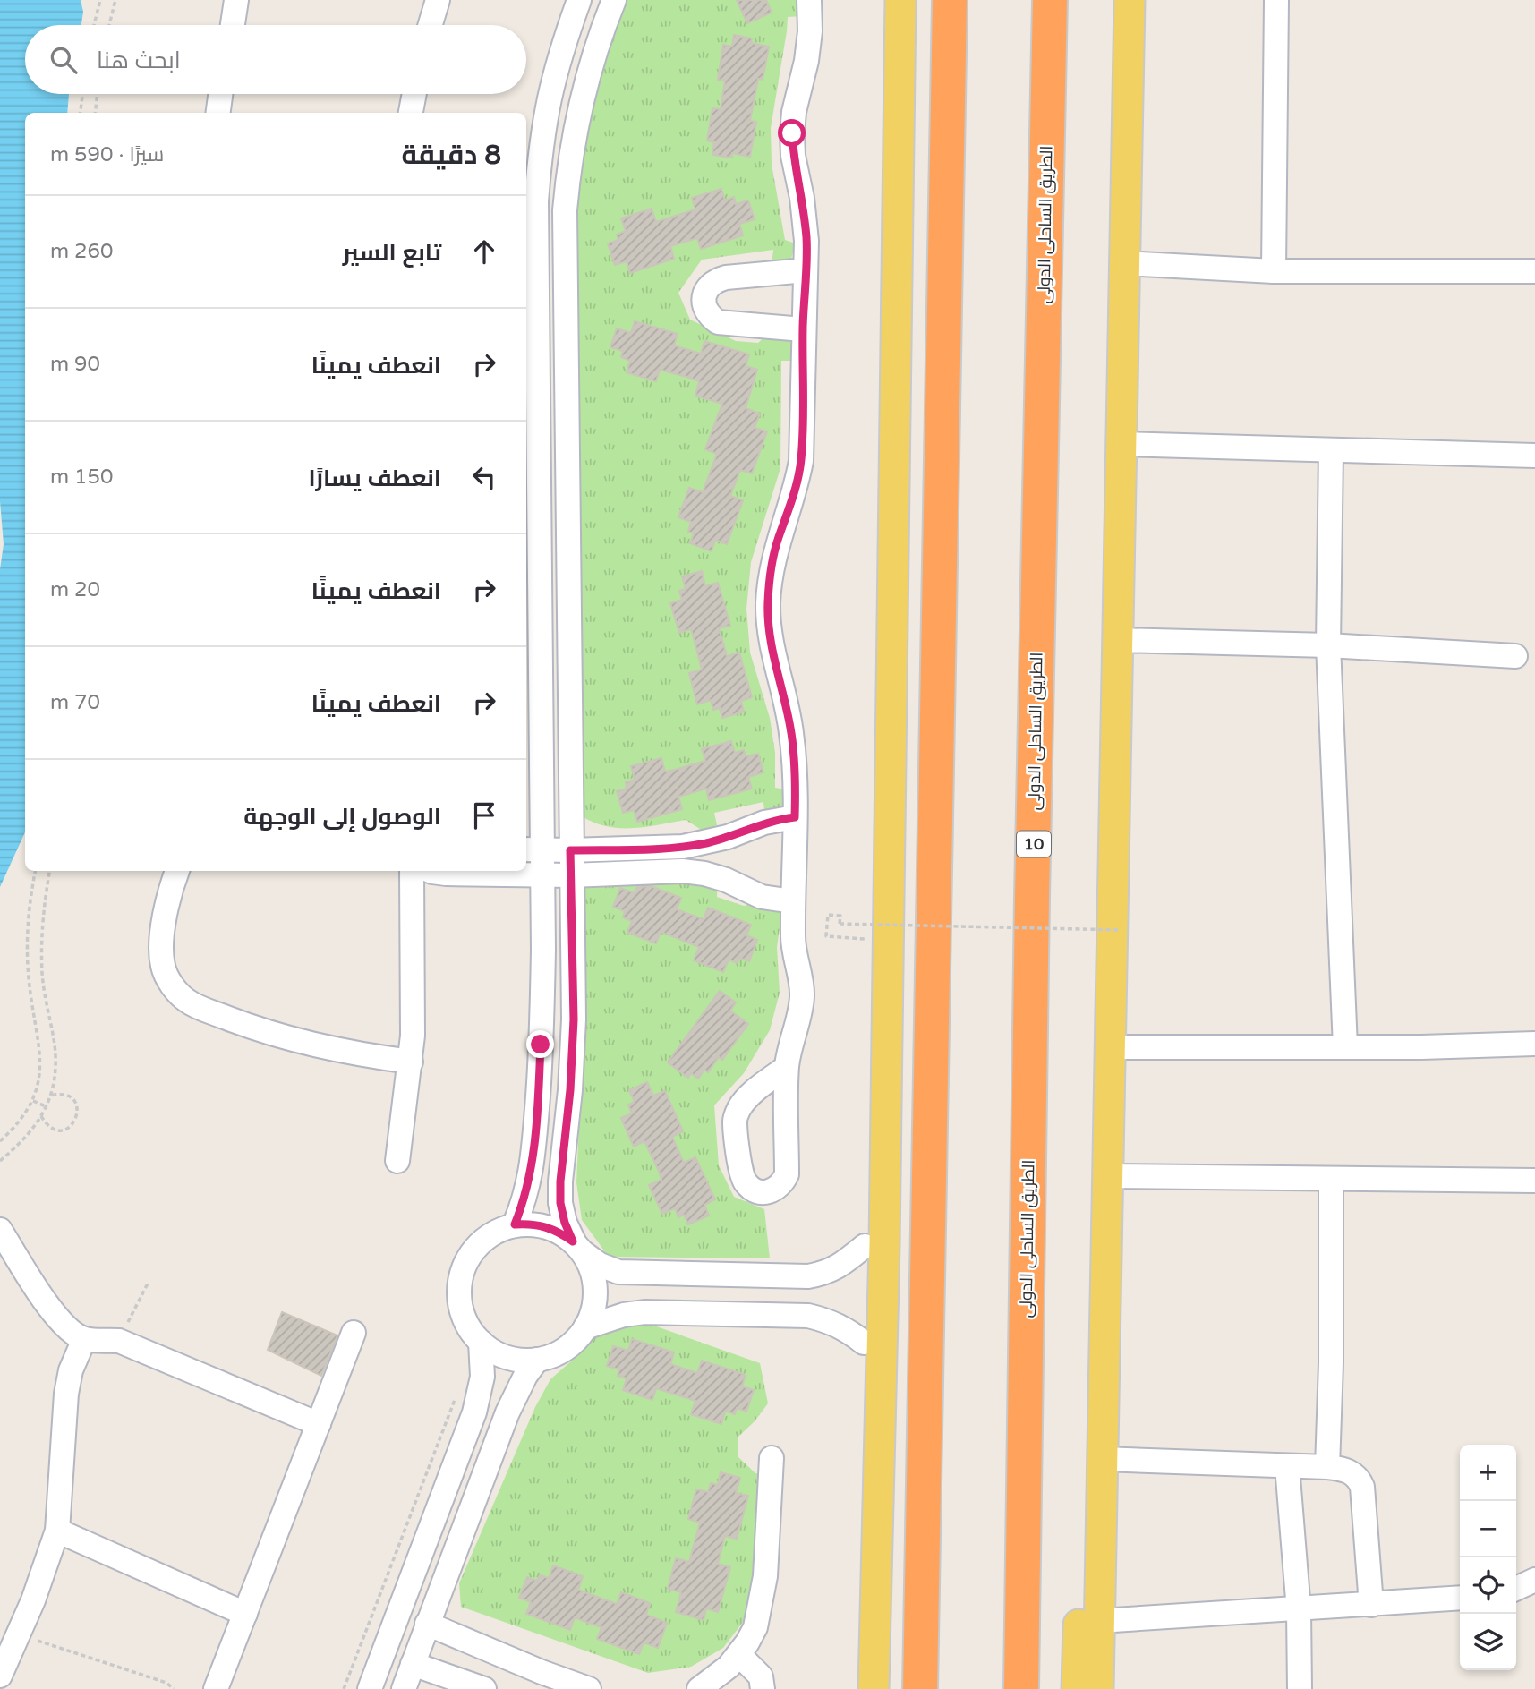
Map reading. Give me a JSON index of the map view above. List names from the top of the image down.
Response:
{
  "streets": {
    "highway": ["الطريق الساحلى الدولى", "10"]
  },
  "page": {
    "search": "ابحث هنا",
    "heading": ["8 دقيقة", "سيرًا · 590 m"],
    "list": [
      ["تابع السير", "260 m"],
      ["انعطف يمينًا", "90 m"],
      ["انعطف يسارًا", "150 m"],
      ["انعطف يمينًا", "20 m"],
      ["انعطف يمينًا", "70 m"],
      "الوصول إلى الوجهة"
    ],
    "map_buttons": ["+", "−"]
  }
}
